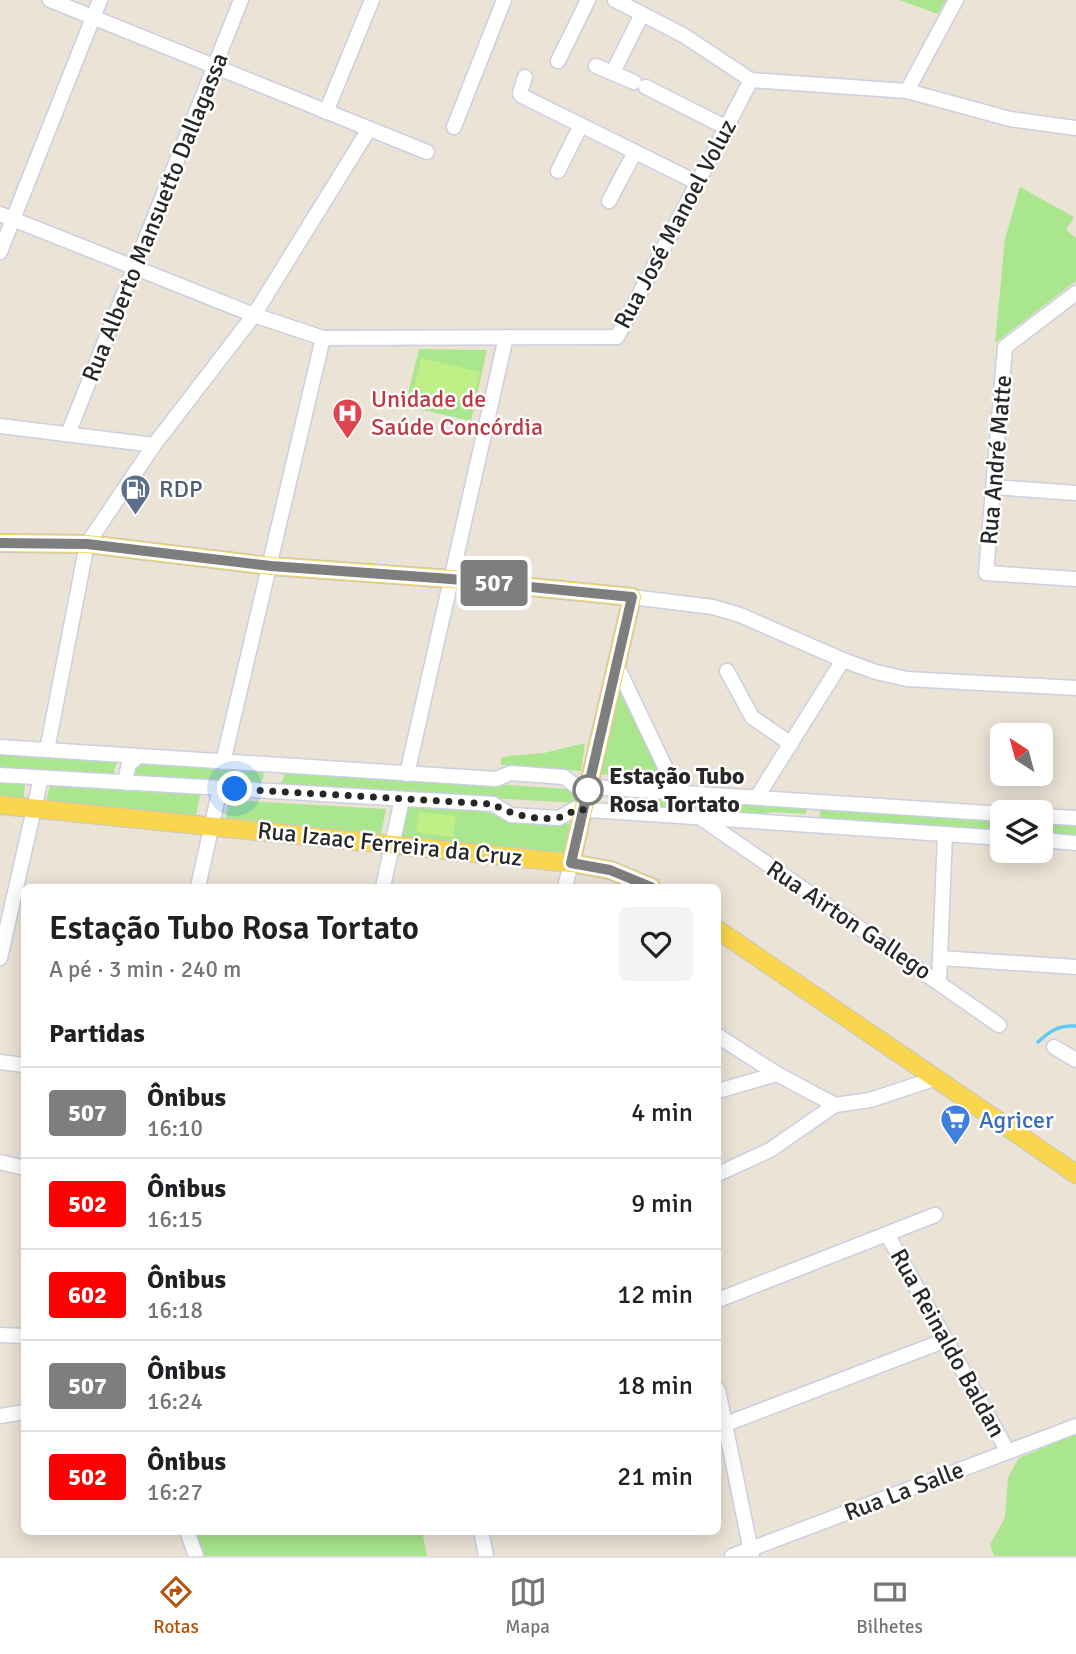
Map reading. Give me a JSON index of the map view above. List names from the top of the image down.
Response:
{
  "streets": {
    "main road": ["Rua Izaac Ferreira da Cruz"],
    "street": [
      "Rua Alberto Mansuetto Dallagassa",
      "Rua José Manoel Voluz",
      "Rua André Matte",
      "Rua Airton Gallego",
      "Rua Reinaldo Baldan",
      "Rua La Salle"
    ]
  },
  "crossings": [
    ["Rua Alberto Mansuetto Dallagassa", "Rua José Manoel Voluz"],
    ["Rua Reinaldo Baldan", "Rua La Salle"]
  ],
  "places": {
    "hospital": ["Unidade de Saúde Concórdia"],
    "fuel station": ["RDP"],
    "other": ["Estação Tubo Rosa Tortato"],
    "supermarket": ["Agricer"]
  },
  "lines": ["bus line 507"],
  "north": "top left",
  "page": {
    "on_map": "507",
    "heading": [
      ["Estação Tubo Rosa Tortato", "A pé · 3 min · 240 m"],
      "Partidas"
    ],
    "list": [
      {
        "mark": "507",
        "name": "Ônibus",
        "note": "16:10",
        "value": "4 min"
      },
      {
        "mark": "502",
        "name": "Ônibus",
        "note": "16:15",
        "value": "9 min"
      },
      {
        "mark": "602",
        "name": "Ônibus",
        "note": "16:18",
        "value": "12 min"
      },
      {
        "mark": "507",
        "name": "Ônibus",
        "note": "16:24",
        "value": "18 min"
      },
      {
        "mark": "502",
        "name": "Ônibus",
        "note": "16:27",
        "value": "21 min"
      }
    ],
    "tabs": ["Rotas", "Mapa", "Bilhetes"]
  }
}
